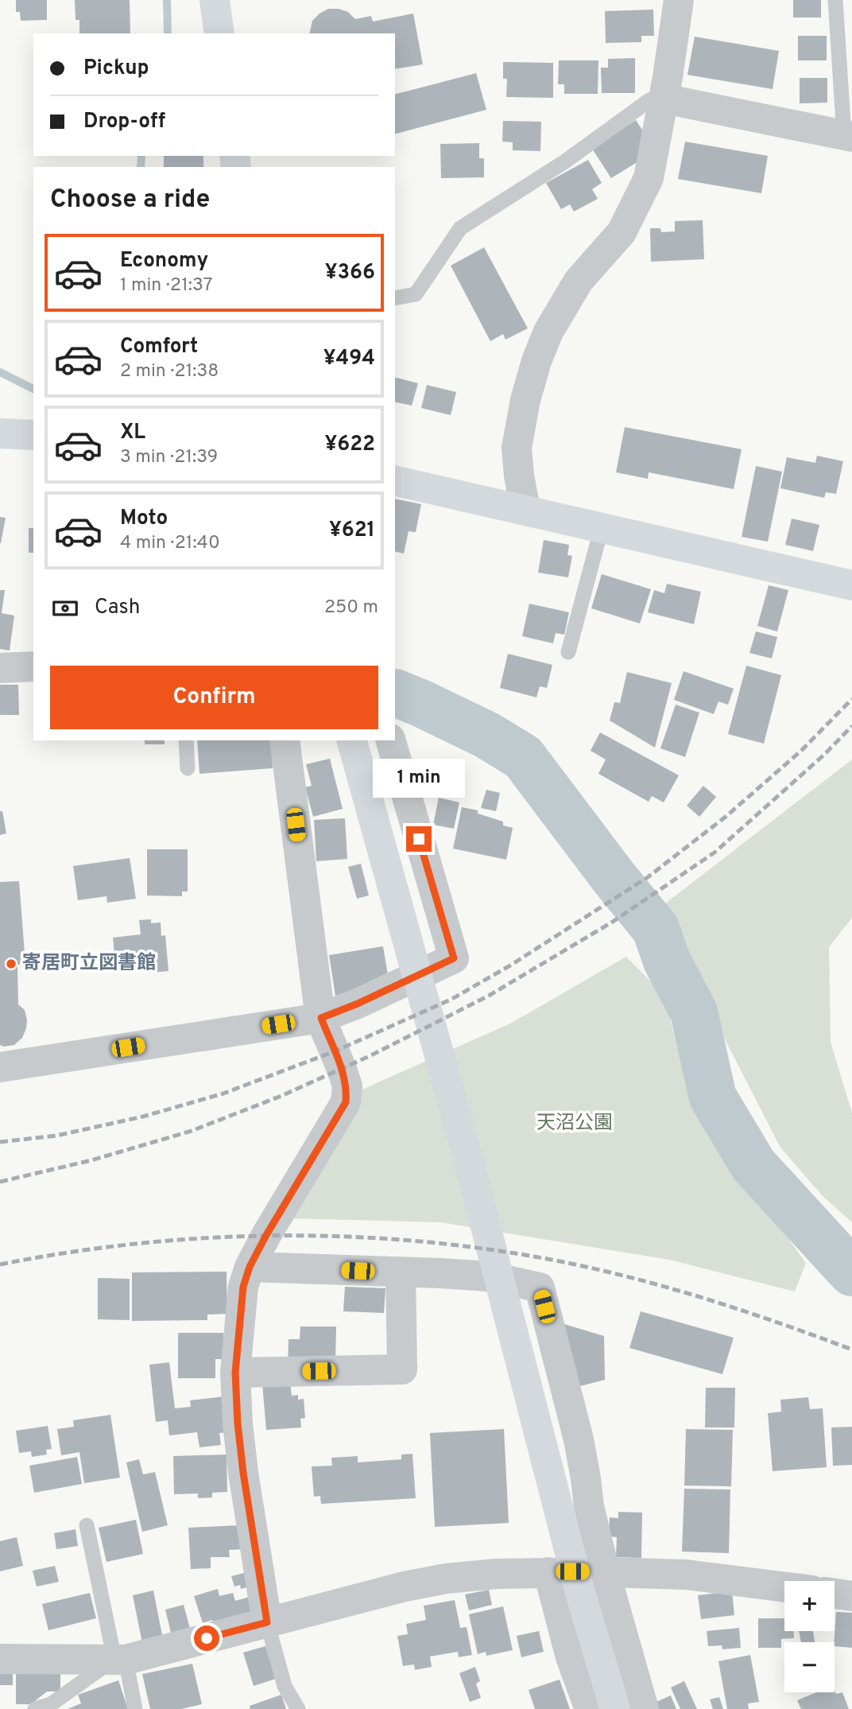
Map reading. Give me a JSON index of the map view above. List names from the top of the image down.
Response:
{
  "parks": ["天沼公園"],
  "places": ["寄居町立図書館"],
  "page": {
    "banner": ["Pickup", "Drop-off"],
    "heading": "Choose a ride",
    "list": [
      {
        "name": "Economy",
        "note": "1 min · 21:37",
        "value": "¥366"
      },
      {
        "name": "Comfort",
        "note": "2 min · 21:38",
        "value": "¥494"
      },
      {
        "name": "XL",
        "note": "3 min · 21:39",
        "value": "¥622"
      },
      {
        "name": "Moto",
        "note": "4 min · 21:40",
        "value": "¥621"
      }
    ],
    "pay": ["Cash", "250 m"],
    "buttons": "Confirm",
    "bubble": "1 min",
    "map_buttons": ["+", "−"]
  }
}
